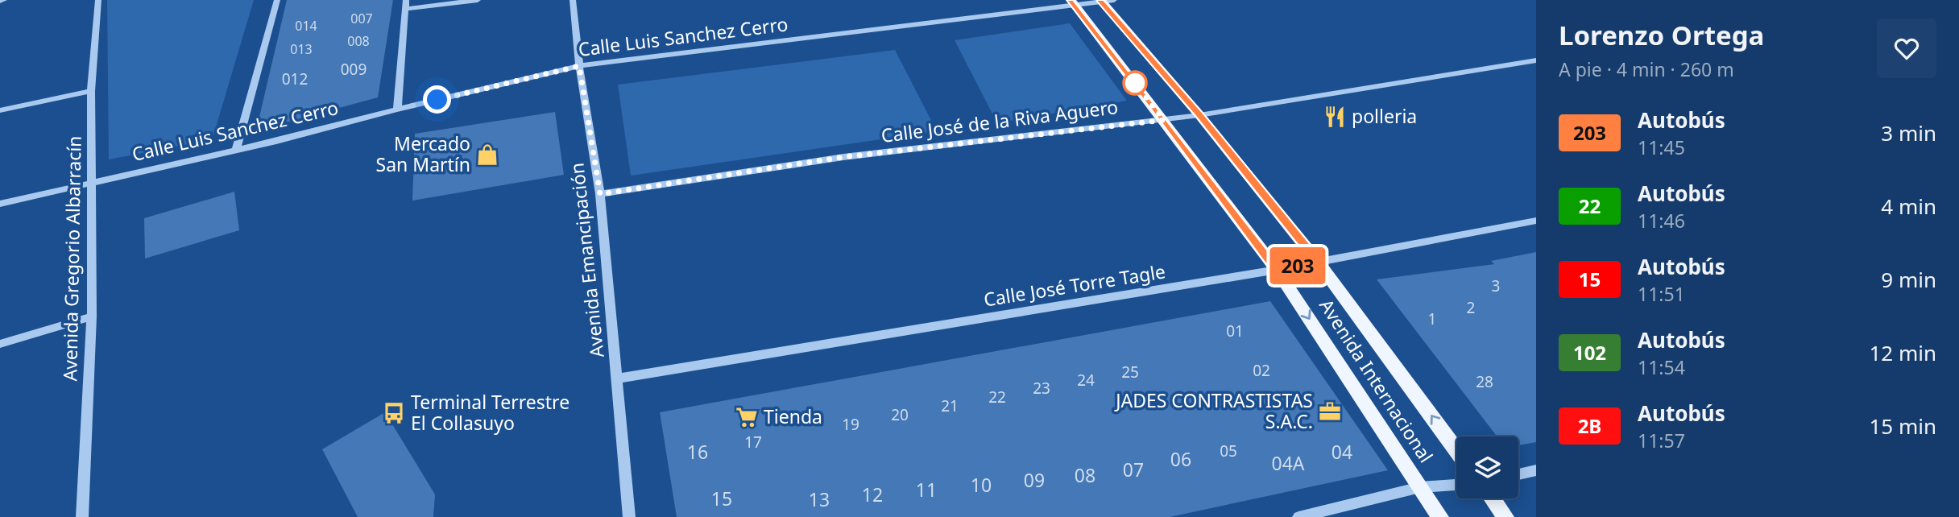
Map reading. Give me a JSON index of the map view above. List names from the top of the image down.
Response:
{
  "streets": {
    "main road": ["Avenida Internacional"],
    "street": [
      "Calle Luis Sanchez Cerro",
      "Calle José de la Riva Aguero",
      "Avenida Gregorio Albarracín",
      "Avenida Emancipación",
      "Calle José Torre Tagle"
    ]
  },
  "crossings": [
    ["Calle Luis Sanchez Cerro", "Avenida Gregorio Albarracín"],
    ["Calle Luis Sanchez Cerro", "Avenida Emancipación"],
    ["Calle Luis Sanchez Cerro", "Avenida Internacional"],
    ["Calle José de la Riva Aguero", "Avenida Emancipación"],
    ["Calle José de la Riva Aguero", "Avenida Internacional"],
    ["Avenida Emancipación", "Calle José Torre Tagle"],
    ["Calle José Torre Tagle", "Avenida Internacional"]
  ],
  "places": {
    "restaurant": ["polleria"],
    "shop": ["Mercado San Martín"],
    "office": ["JADES CONTRASTISTAS S.A.C."],
    "bus stop": ["Terminal Terrestre El Collasuyo"],
    "supermarket": ["Tienda"]
  },
  "lines": ["bus line 203"],
  "house_numbers": [
    "007",
    "014",
    "008",
    "013",
    "009",
    "012",
    "3",
    "2",
    "1",
    "01",
    "02",
    "25",
    "24",
    "28",
    "23",
    "22",
    "21",
    "20",
    "19",
    "17",
    "05",
    "16",
    "04",
    "06",
    "04A",
    "07",
    "08",
    "09",
    "10",
    "11",
    "12",
    "15",
    "13"
  ],
  "page": {
    "on_map": "203",
    "heading": ["Lorenzo Ortega", "A pie · 4 min · 260 m"],
    "list": [
      {
        "mark": "203",
        "name": "Autobús",
        "note": "11:45",
        "value": "3 min"
      },
      {
        "mark": "22",
        "name": "Autobús",
        "note": "11:46",
        "value": "4 min"
      },
      {
        "mark": "15",
        "name": "Autobús",
        "note": "11:51",
        "value": "9 min"
      },
      {
        "mark": "102",
        "name": "Autobús",
        "note": "11:54",
        "value": "12 min"
      },
      {
        "mark": "2B",
        "name": "Autobús",
        "note": "11:57",
        "value": "15 min"
      }
    ]
  }
}
